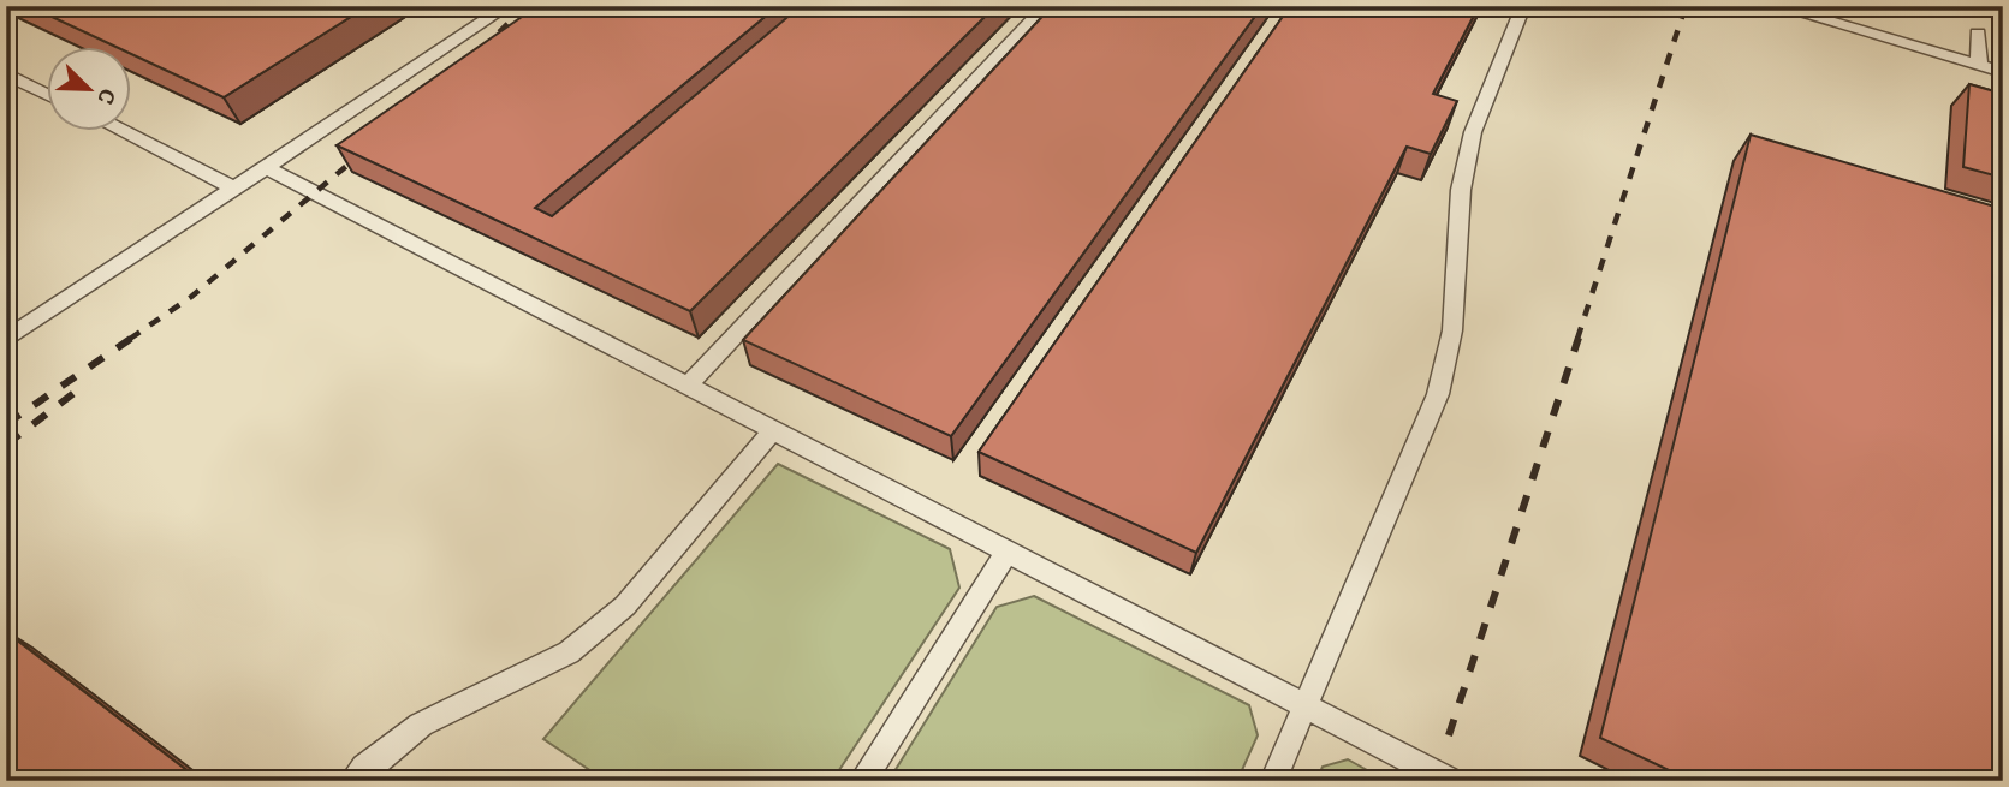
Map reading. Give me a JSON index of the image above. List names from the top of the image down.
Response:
{
  "north": "bottom right"
}
